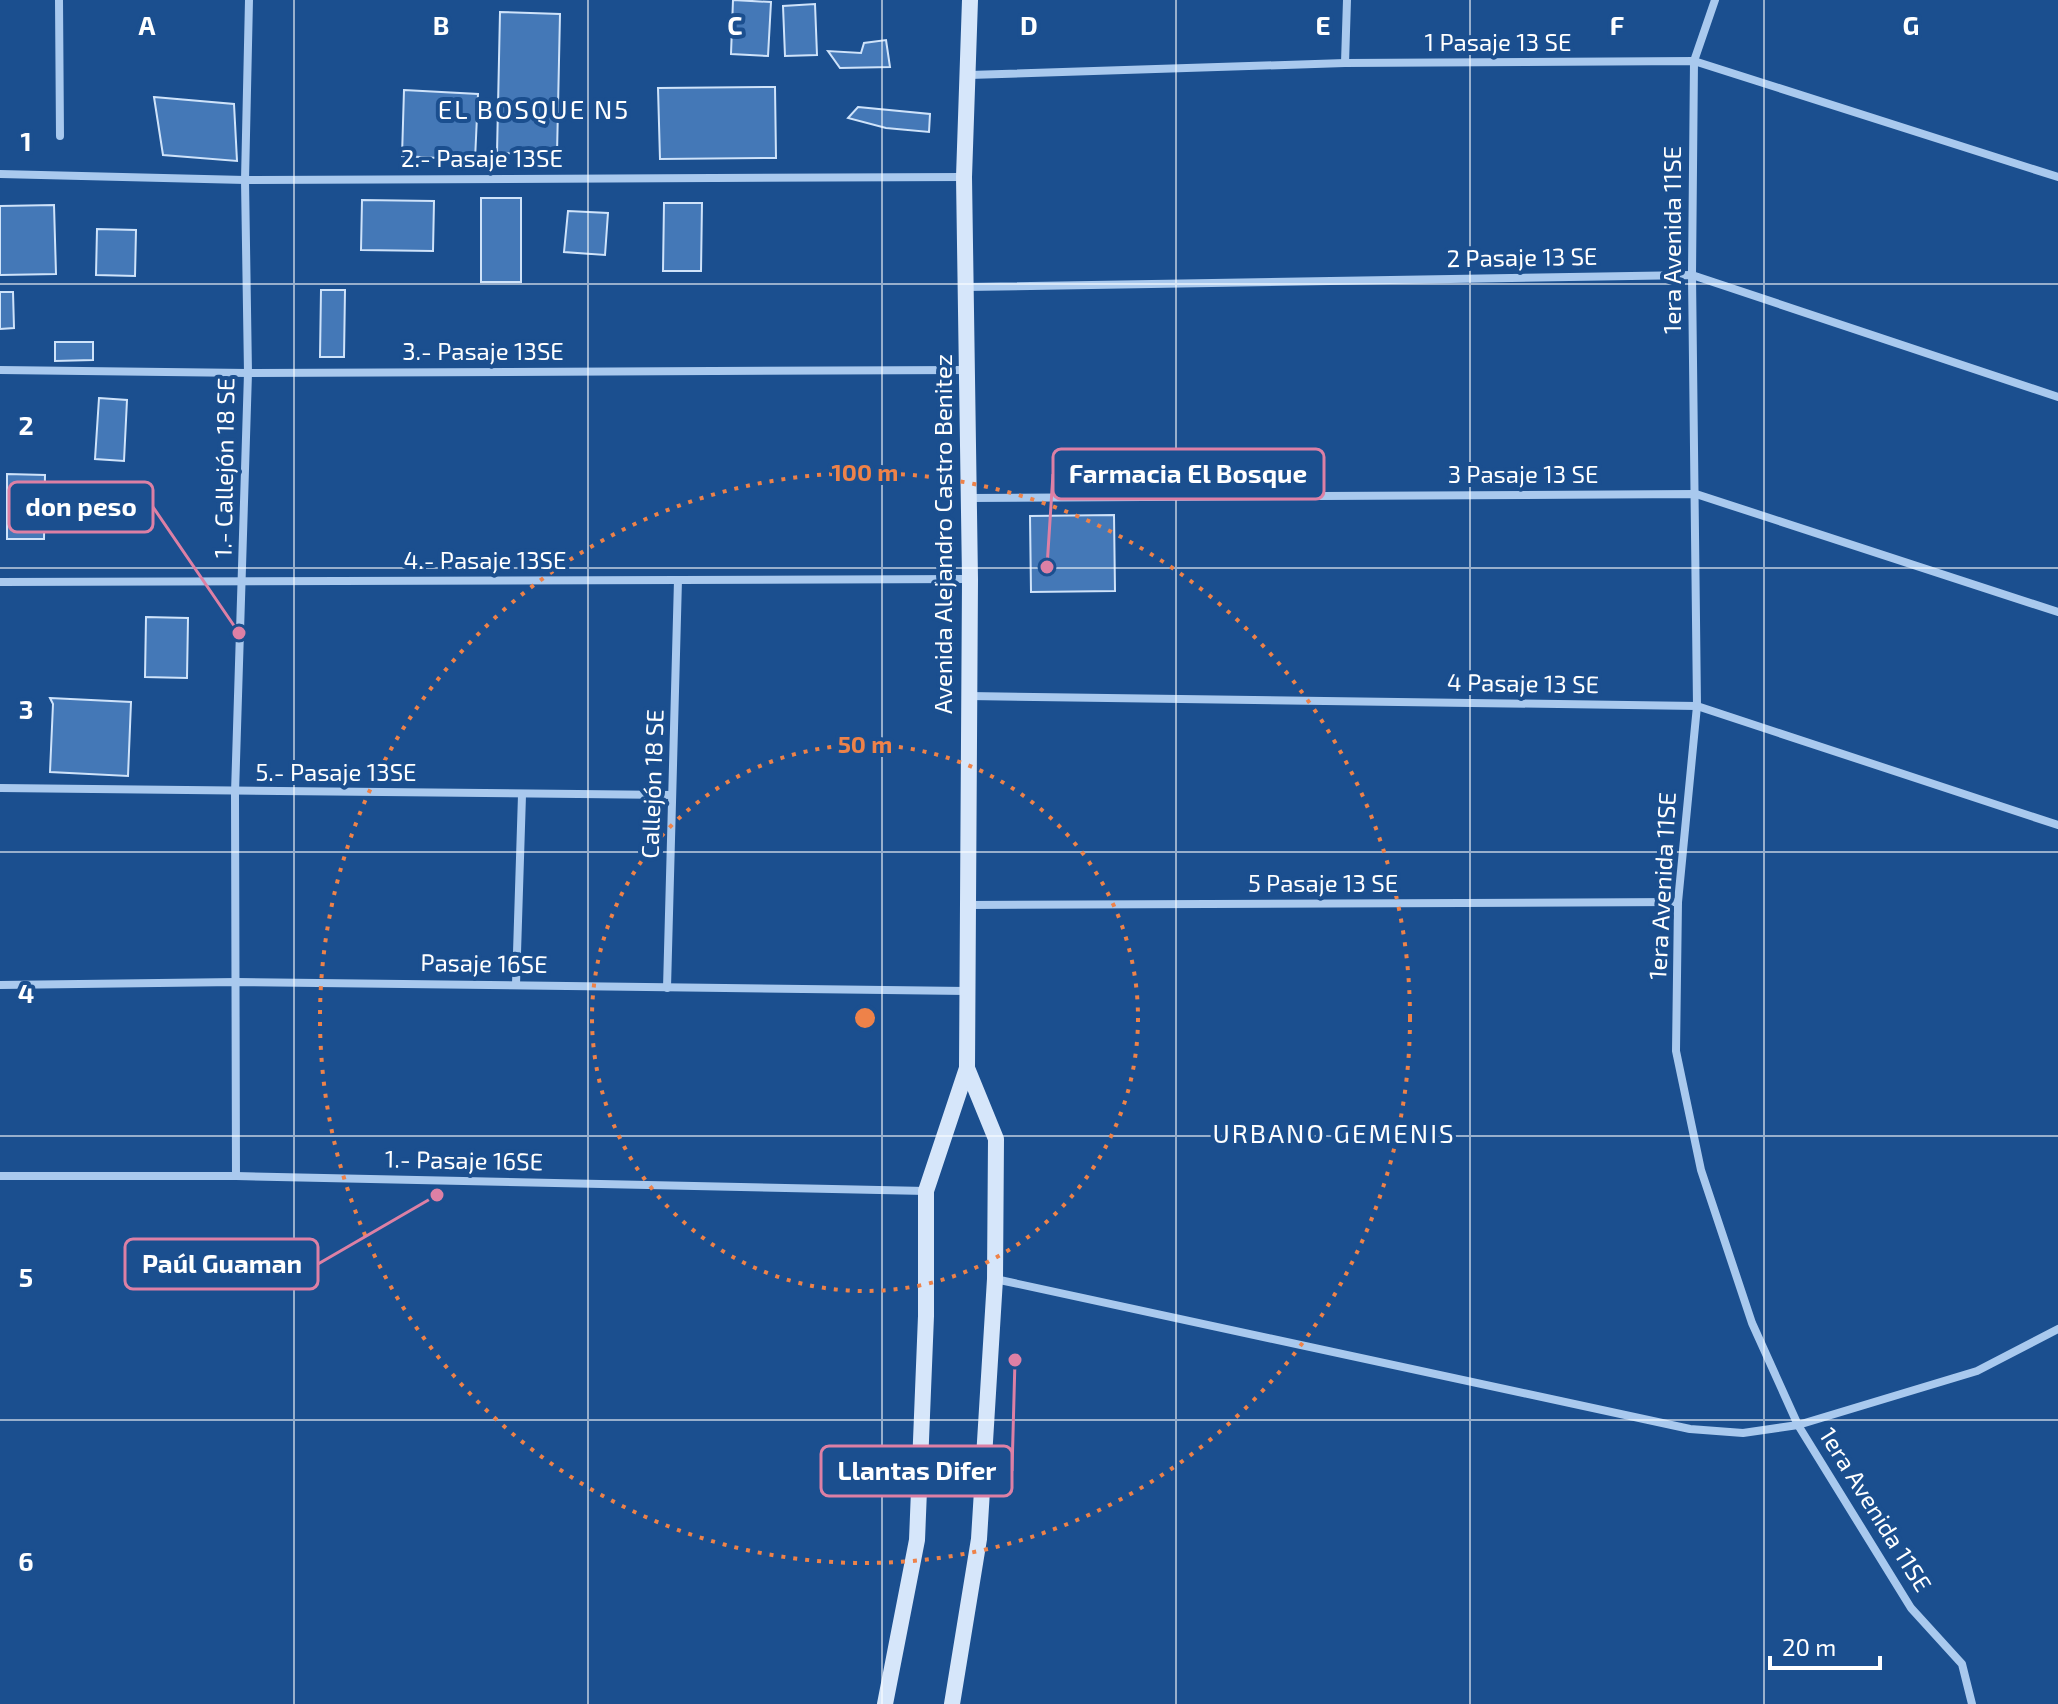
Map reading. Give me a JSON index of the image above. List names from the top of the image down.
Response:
{
  "streets": {
    "main road": ["Avenida Alejandro Castro Benitez"],
    "street": [
      "1 Pasaje 13 SE",
      "2.- Pasaje 13SE",
      "1era Avenida 11SE",
      "2 Pasaje 13 SE",
      "3.- Pasaje 13SE",
      "1.- Callejón 18 SE",
      "3 Pasaje 13 SE",
      "4.- Pasaje 13SE",
      "4 Pasaje 13 SE",
      "5.- Pasaje 13SE",
      "Callejón 18 SE",
      "5 Pasaje 13 SE",
      "Pasaje 16SE",
      "1.- Pasaje 16SE"
    ]
  },
  "crossings": [
    ["1 Pasaje 13 SE", "1era Avenida 11SE"],
    ["1 Pasaje 13 SE", "Avenida Alejandro Castro Benitez"],
    ["2.- Pasaje 13SE", "1.- Callejón 18 SE"],
    ["2.- Pasaje 13SE", "Avenida Alejandro Castro Benitez"],
    ["1era Avenida 11SE", "2 Pasaje 13 SE"],
    ["1era Avenida 11SE", "3 Pasaje 13 SE"],
    ["1era Avenida 11SE", "4 Pasaje 13 SE"],
    ["1era Avenida 11SE", "5 Pasaje 13 SE"],
    ["2 Pasaje 13 SE", "Avenida Alejandro Castro Benitez"],
    ["3.- Pasaje 13SE", "1.- Callejón 18 SE"],
    ["3.- Pasaje 13SE", "Avenida Alejandro Castro Benitez"],
    ["1.- Callejón 18 SE", "4.- Pasaje 13SE"],
    ["1.- Callejón 18 SE", "5.- Pasaje 13SE"],
    ["1.- Callejón 18 SE", "Pasaje 16SE"],
    ["1.- Callejón 18 SE", "1.- Pasaje 16SE"],
    ["3 Pasaje 13 SE", "Avenida Alejandro Castro Benitez"],
    ["Avenida Alejandro Castro Benitez", "4.- Pasaje 13SE"],
    ["Avenida Alejandro Castro Benitez", "4 Pasaje 13 SE"],
    ["Avenida Alejandro Castro Benitez", "5 Pasaje 13 SE"],
    ["Avenida Alejandro Castro Benitez", "Pasaje 16SE"],
    ["Avenida Alejandro Castro Benitez", "1.- Pasaje 16SE"],
    ["4.- Pasaje 13SE", "Callejón 18 SE"],
    ["5.- Pasaje 13SE", "Callejón 18 SE"],
    ["Callejón 18 SE", "Pasaje 16SE"]
  ],
  "districts": ["EL BOSQUE N5", "URBANO GEMENIS"],
  "places": [
    "Farmacia El Bosque",
    "don peso",
    "Paúl Guaman",
    "Llantas Difer"
  ],
  "scale_bar": "20 m",
  "grid": {
    "columns": [
      "A",
      "B",
      "C",
      "D",
      "E",
      "F",
      "G"
    ],
    "rows": [
      "1",
      "2",
      "3",
      "4",
      "5",
      "6"
    ]
  },
  "rings": ["100 m", "50 m"]
}
